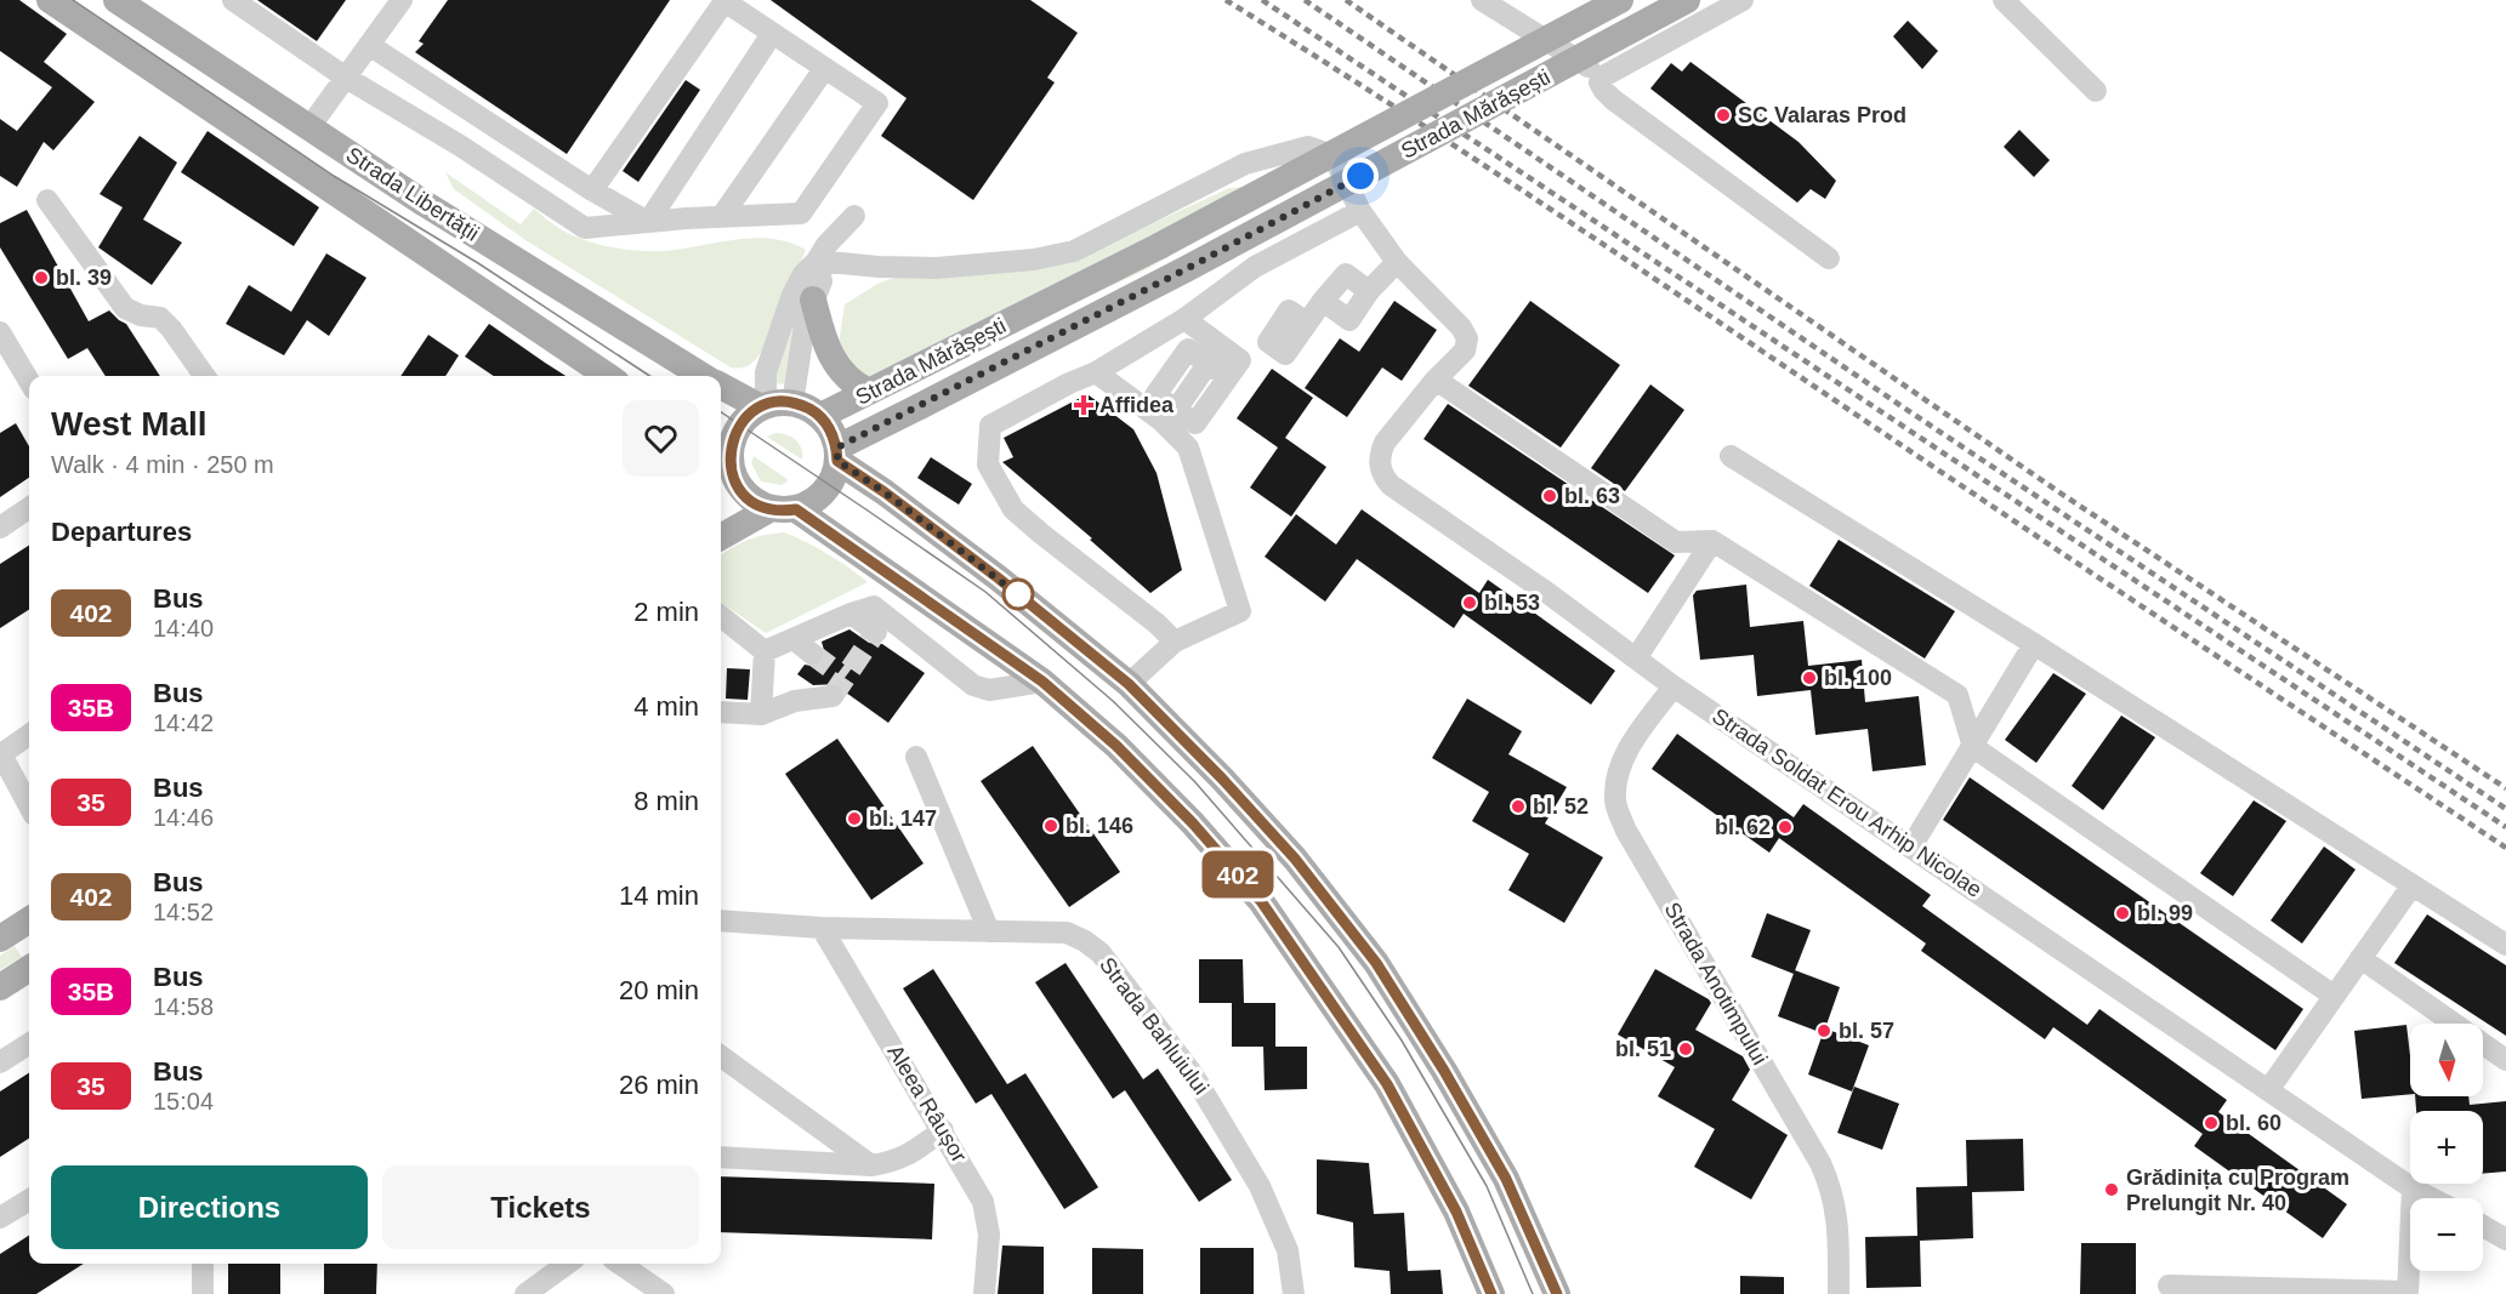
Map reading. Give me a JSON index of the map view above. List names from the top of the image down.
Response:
{
  "streets": {
    "main road": ["Strada Mărășești", "Strada Libertății"],
    "street": [
      "Strada Soldat Erou Arhip Nicolae",
      "Strada Anotimpului",
      "Strada Bahluiului",
      "Aleea Râușor"
    ]
  },
  "crossings": [
    ["Strada Mărășești", "Strada Libertății"],
    ["Strada Soldat Erou Arhip Nicolae", "Strada Anotimpului"],
    ["Strada Bahluiului", "Aleea Râușor"]
  ],
  "places": {
    "other": [
      "SC Valaras Prod",
      "bl. 39",
      "bl. 63",
      "bl. 53",
      "bl. 100",
      "bl. 52",
      "bl. 147",
      "bl. 146",
      "bl. 62",
      "bl. 99",
      "bl. 57",
      "bl. 51",
      "bl. 60",
      "Grădinița cu Program Prelungit Nr. 40"
    ],
    "health": ["Affidea"]
  },
  "lines": ["bus line 402"],
  "north": "bottom",
  "page": {
    "on_map": "402",
    "heading": [
      ["West Mall", "Walk · 4 min · 250 m"],
      "Departures"
    ],
    "list": [
      {
        "mark": "402",
        "name": "Bus",
        "note": "14:40",
        "value": "2 min"
      },
      {
        "mark": "35B",
        "name": "Bus",
        "note": "14:42",
        "value": "4 min"
      },
      {
        "mark": "35",
        "name": "Bus",
        "note": "14:46",
        "value": "8 min"
      },
      {
        "mark": "402",
        "name": "Bus",
        "note": "14:52",
        "value": "14 min"
      },
      {
        "mark": "35B",
        "name": "Bus",
        "note": "14:58",
        "value": "20 min"
      },
      {
        "mark": "35",
        "name": "Bus",
        "note": "15:04",
        "value": "26 min"
      }
    ],
    "map_buttons": ["+", "−"],
    "buttons": ["Directions", "Tickets"]
  }
}
